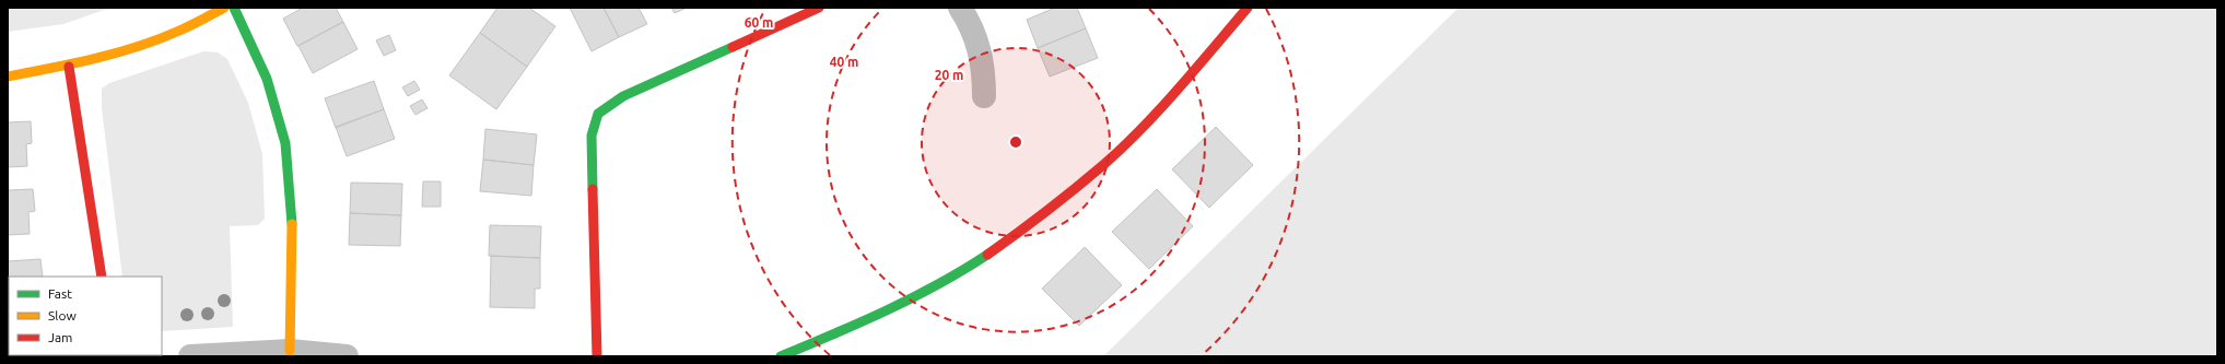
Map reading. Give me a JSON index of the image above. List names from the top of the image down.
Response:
{
  "legend": ["Fast", "Slow", "Jam"],
  "rings": ["60 m", "40 m", "20 m"]
}
